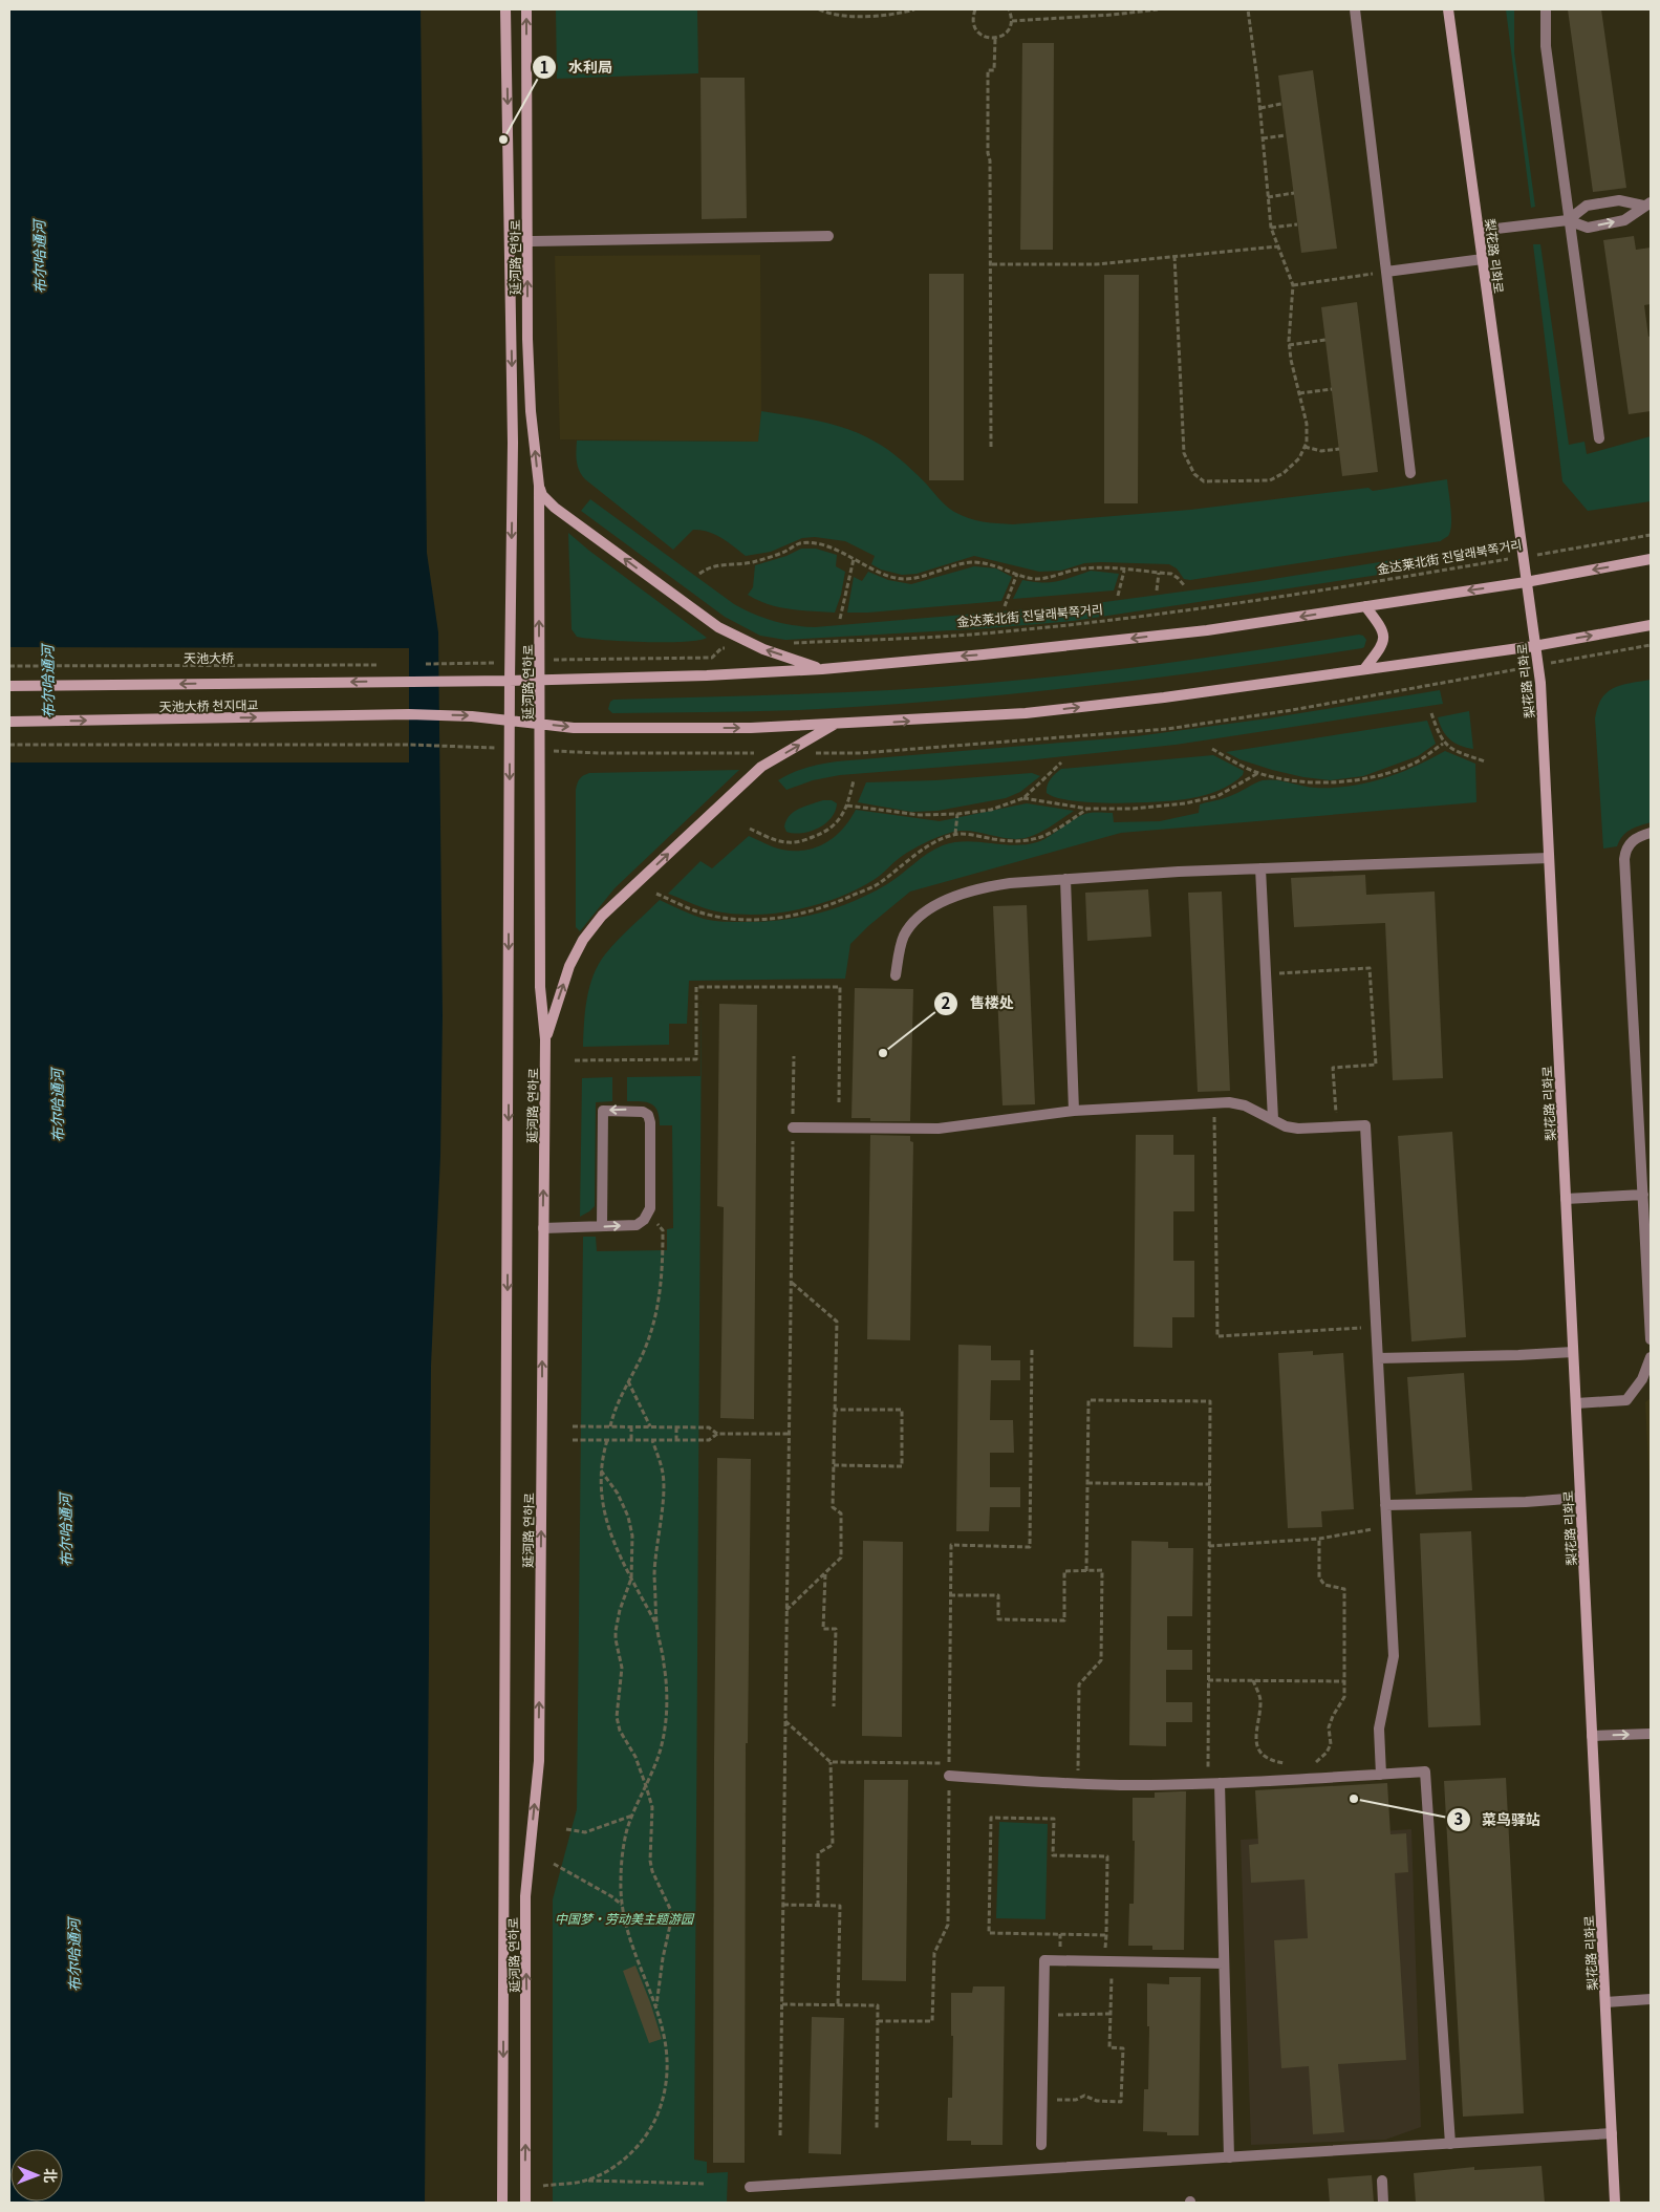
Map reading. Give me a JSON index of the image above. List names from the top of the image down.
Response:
{
  "streets": {
    "main road": ["梨花路 리화로", "延河路 연하로", "天池大桥 천지대교"],
    "path": ["金达莱北街 진달래북쪽거리", "天池大桥"]
  },
  "crossings": [
    ["梨花路 리화로", "金达莱北街 진달래북쪽거리"],
    ["延河路 연하로", "天池大桥 천지대교"]
  ],
  "water": ["布尔哈通河"],
  "parks": ["中国梦·劳动美主题游园"],
  "places": ["水利局", "售楼处", "菜鸟驿站"],
  "north": "right"
}
